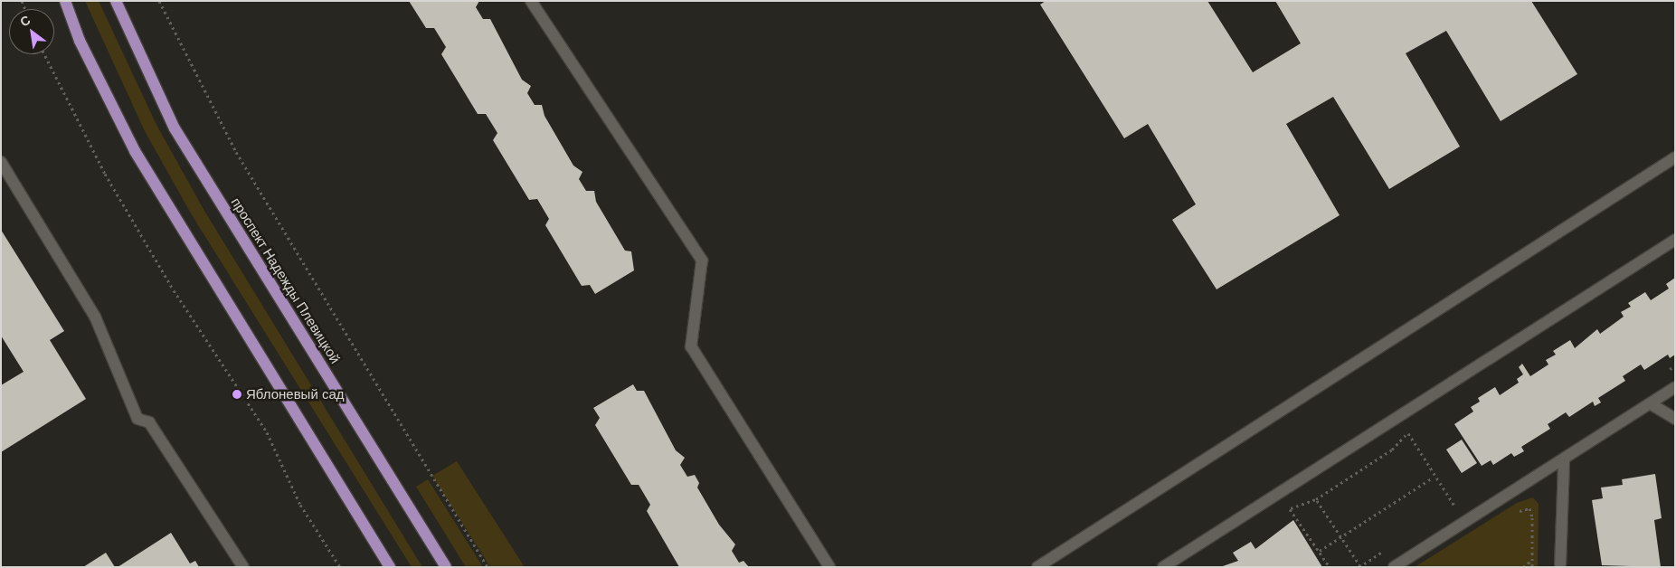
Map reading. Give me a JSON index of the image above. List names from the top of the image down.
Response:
{
  "streets": {
    "main road": ["проспект Надежды Плевицкой"]
  },
  "places": ["Яблоневый сад"],
  "north": "top left"
}
